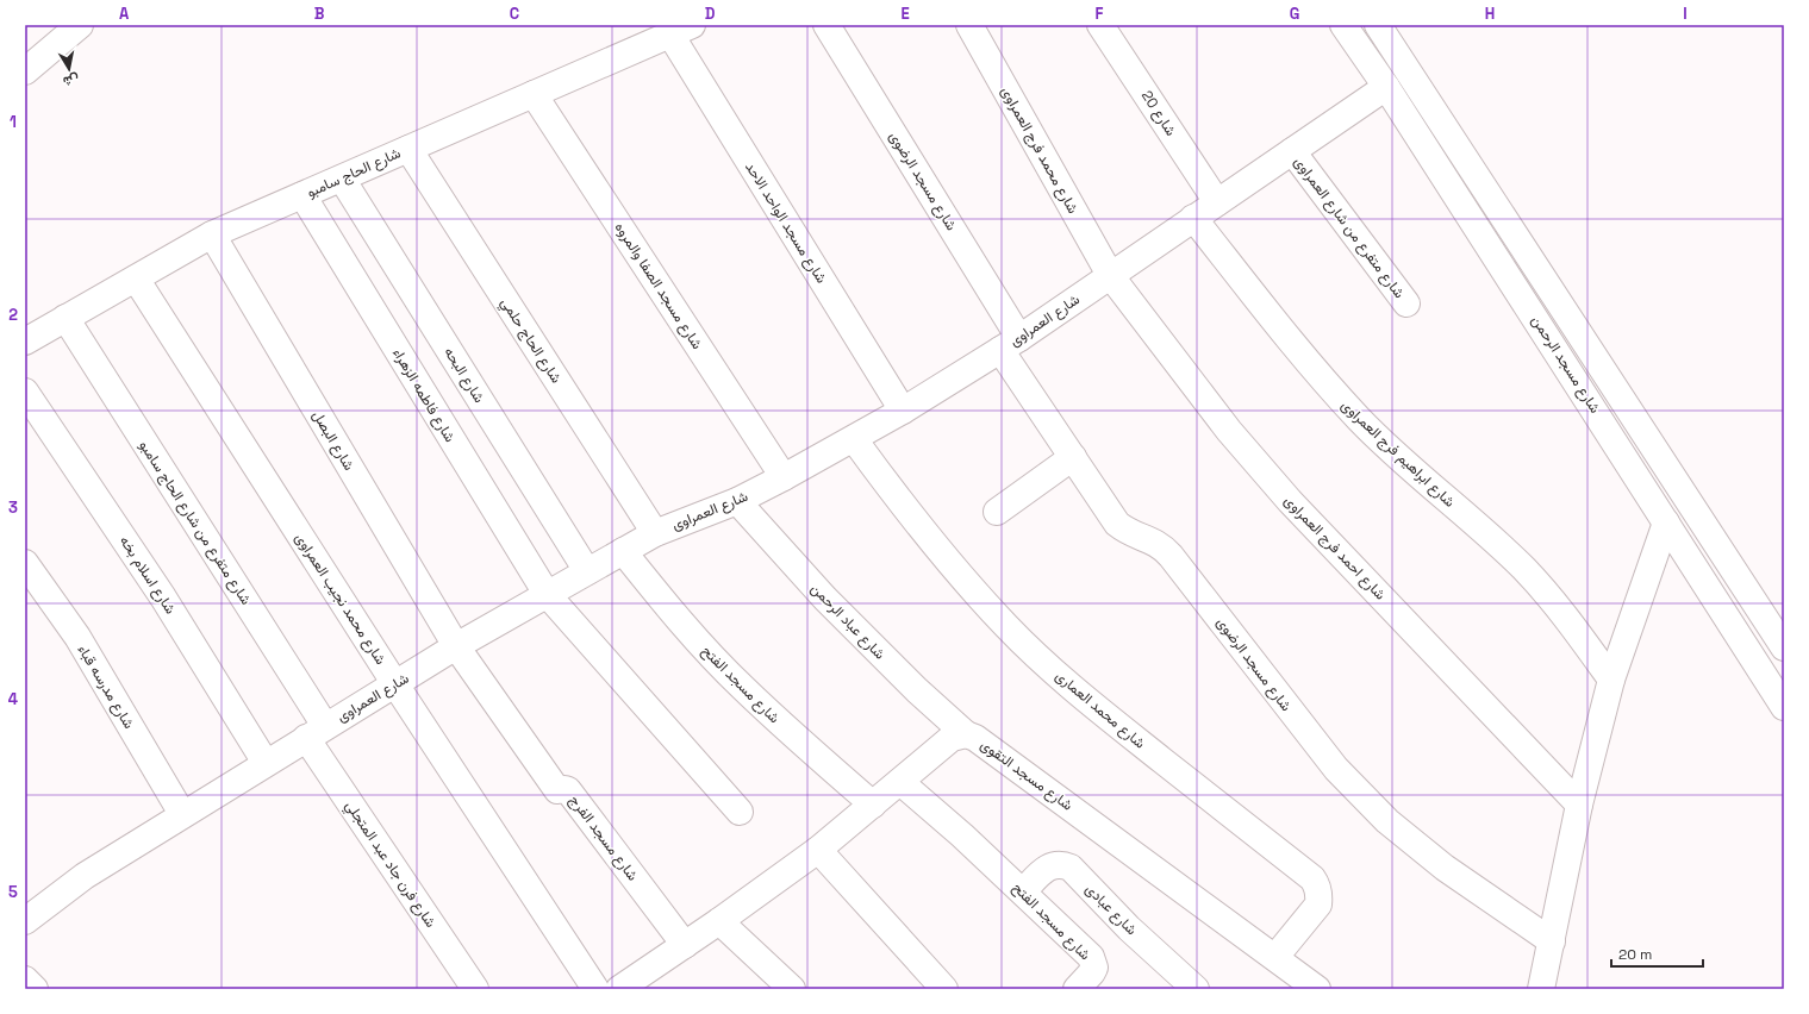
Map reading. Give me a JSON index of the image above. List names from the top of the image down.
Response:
{
  "streets": {
    "street": [
      "شارع 20",
      "شارع محمد فرج العمراوى",
      "شارع الحاج سامبو",
      "شارع مسجد الرضوى",
      "شارع مسجد الواحد الاحد",
      "شارع متفرع من شارع العمراوى",
      "شارع مسجد الصفا والمروه",
      "شارع العمراوى",
      "شارع الحاج حلمي",
      "شارع مسجد الرحمن",
      "شارع البحه",
      "شارع فاطمه الزهراء",
      "شارع البصل",
      "شارع ابراهيم فرج العمراوى",
      "شارع متفرع من شارع الحاج سامبو",
      "شارع احمد فرج العمراوى",
      "شارع اسلام بخه",
      "شارع محمد نجيب العمراوى",
      "شارع عباد الرحمن",
      "شارع مسجد الفتح",
      "شارع مدرسه قباء",
      "شارع محمد العمارى",
      "شارع مسجد التقوى",
      "شارع مسجد الفرج",
      "شارع فرن جاد عبد المتجلي",
      "شارع عبادى"
    ]
  },
  "crossings": [
    ["شارع 20", "شارع العمراوى"],
    ["شارع محمد فرج العمراوى", "شارع العمراوى"],
    ["شارع محمد فرج العمراوى", "شارع احمد فرج العمراوى"],
    ["شارع الحاج سامبو", "شارع مسجد الواحد الاحد"],
    ["شارع الحاج سامبو", "شارع مسجد الصفا والمروه"],
    ["شارع الحاج سامبو", "شارع الحاج حلمي"],
    ["شارع الحاج سامبو", "شارع البحه"],
    ["شارع الحاج سامبو", "شارع فاطمه الزهراء"],
    ["شارع الحاج سامبو", "شارع البصل"],
    ["شارع الحاج سامبو", "شارع متفرع من شارع الحاج سامبو"],
    ["شارع الحاج سامبو", "شارع محمد نجيب العمراوى"],
    ["شارع مسجد الرضوى", "شارع العمراوى"],
    ["شارع مسجد الواحد الاحد", "شارع العمراوى"],
    ["شارع متفرع من شارع العمراوى", "شارع العمراوى"],
    ["شارع مسجد الصفا والمروه", "شارع العمراوى"],
    ["شارع العمراوى", "شارع الحاج حلمي"],
    ["شارع العمراوى", "شارع مسجد الرحمن"],
    ["شارع العمراوى", "شارع البحه"],
    ["شارع العمراوى", "شارع فاطمه الزهراء"],
    ["شارع العمراوى", "شارع البصل"],
    ["شارع العمراوى", "شارع ابراهيم فرج العمراوى"],
    ["شارع العمراوى", "شارع متفرع من شارع الحاج سامبو"],
    ["شارع العمراوى", "شارع احمد فرج العمراوى"],
    ["شارع العمراوى", "شارع اسلام بخه"],
    ["شارع العمراوى", "شارع محمد نجيب العمراوى"],
    ["شارع العمراوى", "شارع عباد الرحمن"],
    ["شارع العمراوى", "شارع مسجد الفتح"],
    ["شارع العمراوى", "شارع مدرسه قباء"],
    ["شارع العمراوى", "شارع محمد العمارى"],
    ["شارع العمراوى", "شارع مسجد الفرج"],
    ["شارع العمراوى", "شارع فرن جاد عبد المتجلي"],
    ["شارع البصل", "شارع مسجد الفرج"],
    ["شارع متفرع من شارع الحاج سامبو", "شارع فرن جاد عبد المتجلي"],
    ["شارع عباد الرحمن", "شارع مسجد التقوى"],
    ["شارع مسجد الفتح", "شارع مسجد التقوى"],
    ["شارع مسجد الفتح", "شارع عبادى"],
    ["شارع محمد العمارى", "شارع مسجد التقوى"],
    ["شارع مسجد التقوى", "شارع مسجد الفرج"]
  ],
  "scale_bar": "20 m",
  "north": "bottom",
  "grid": {
    "columns": [
      "A",
      "B",
      "C",
      "D",
      "E",
      "F",
      "G",
      "H",
      "I"
    ],
    "rows": [
      "1",
      "2",
      "3",
      "4",
      "5"
    ]
  }
}
